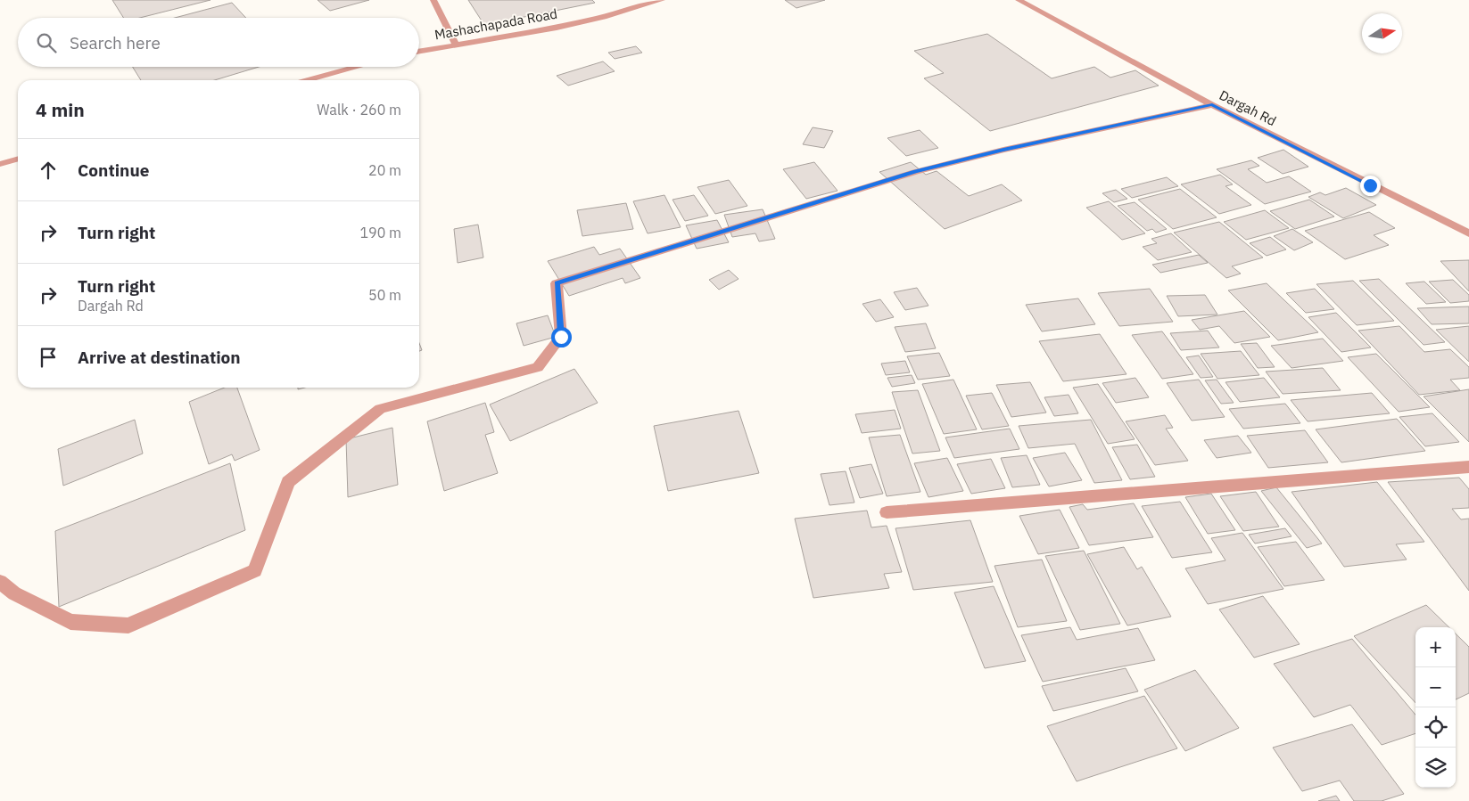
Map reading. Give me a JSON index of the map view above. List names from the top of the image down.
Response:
{
  "streets": {
    "street": ["Mashachapada Road", "Dargah Rd"]
  },
  "north": "right",
  "page": {
    "search": "Search here",
    "heading": ["4 min", "Walk · 260 m"],
    "list": [
      ["Continue", "20 m"],
      ["Turn right", "190 m"],
      ["Turn right", "Dargah Rd", "50 m"],
      "Arrive at destination"
    ],
    "map_buttons": ["+", "−"]
  }
}
